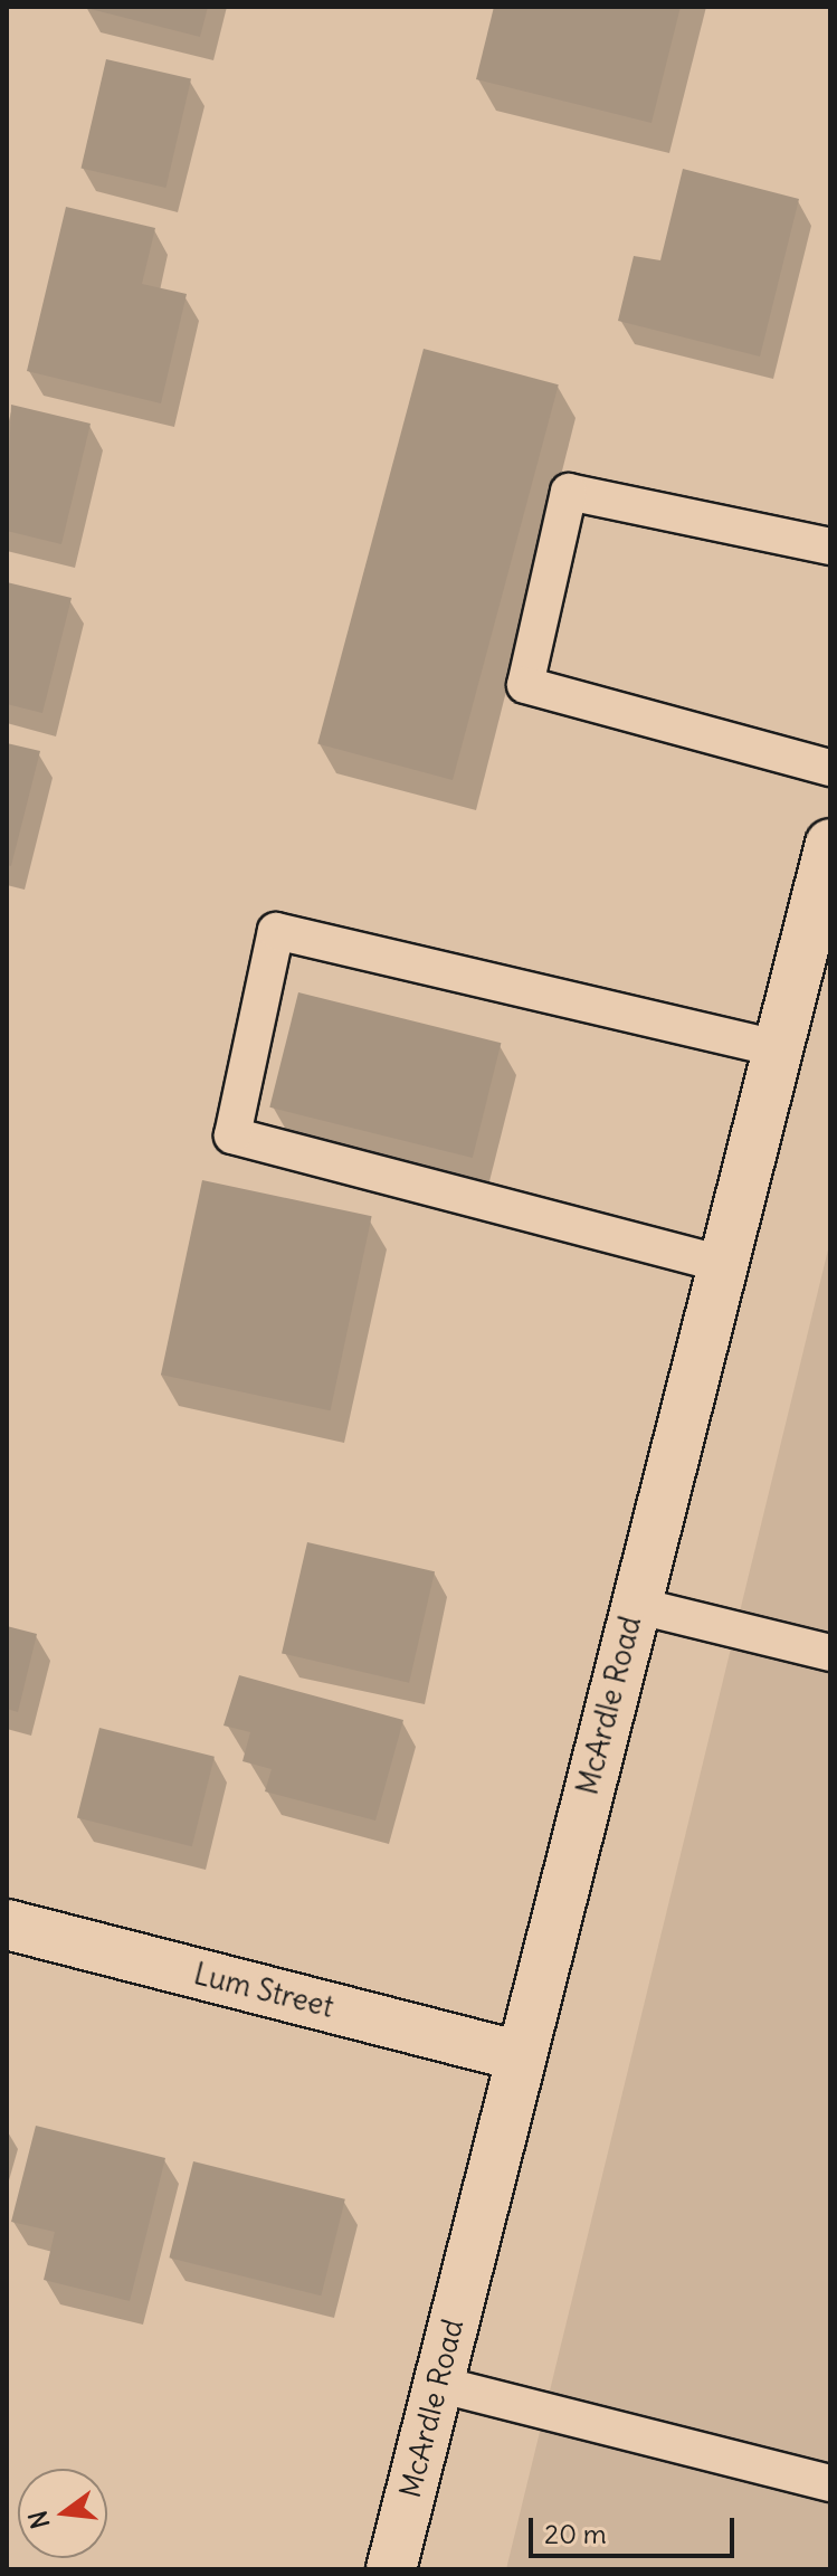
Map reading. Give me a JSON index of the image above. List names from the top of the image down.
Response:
{
  "streets": {
    "main road": ["McArdle Road", "Lum Street"]
  },
  "crossings": [
    ["McArdle Road", "Lum Street"]
  ],
  "scale_bar": "20 m",
  "north": "left"
}
